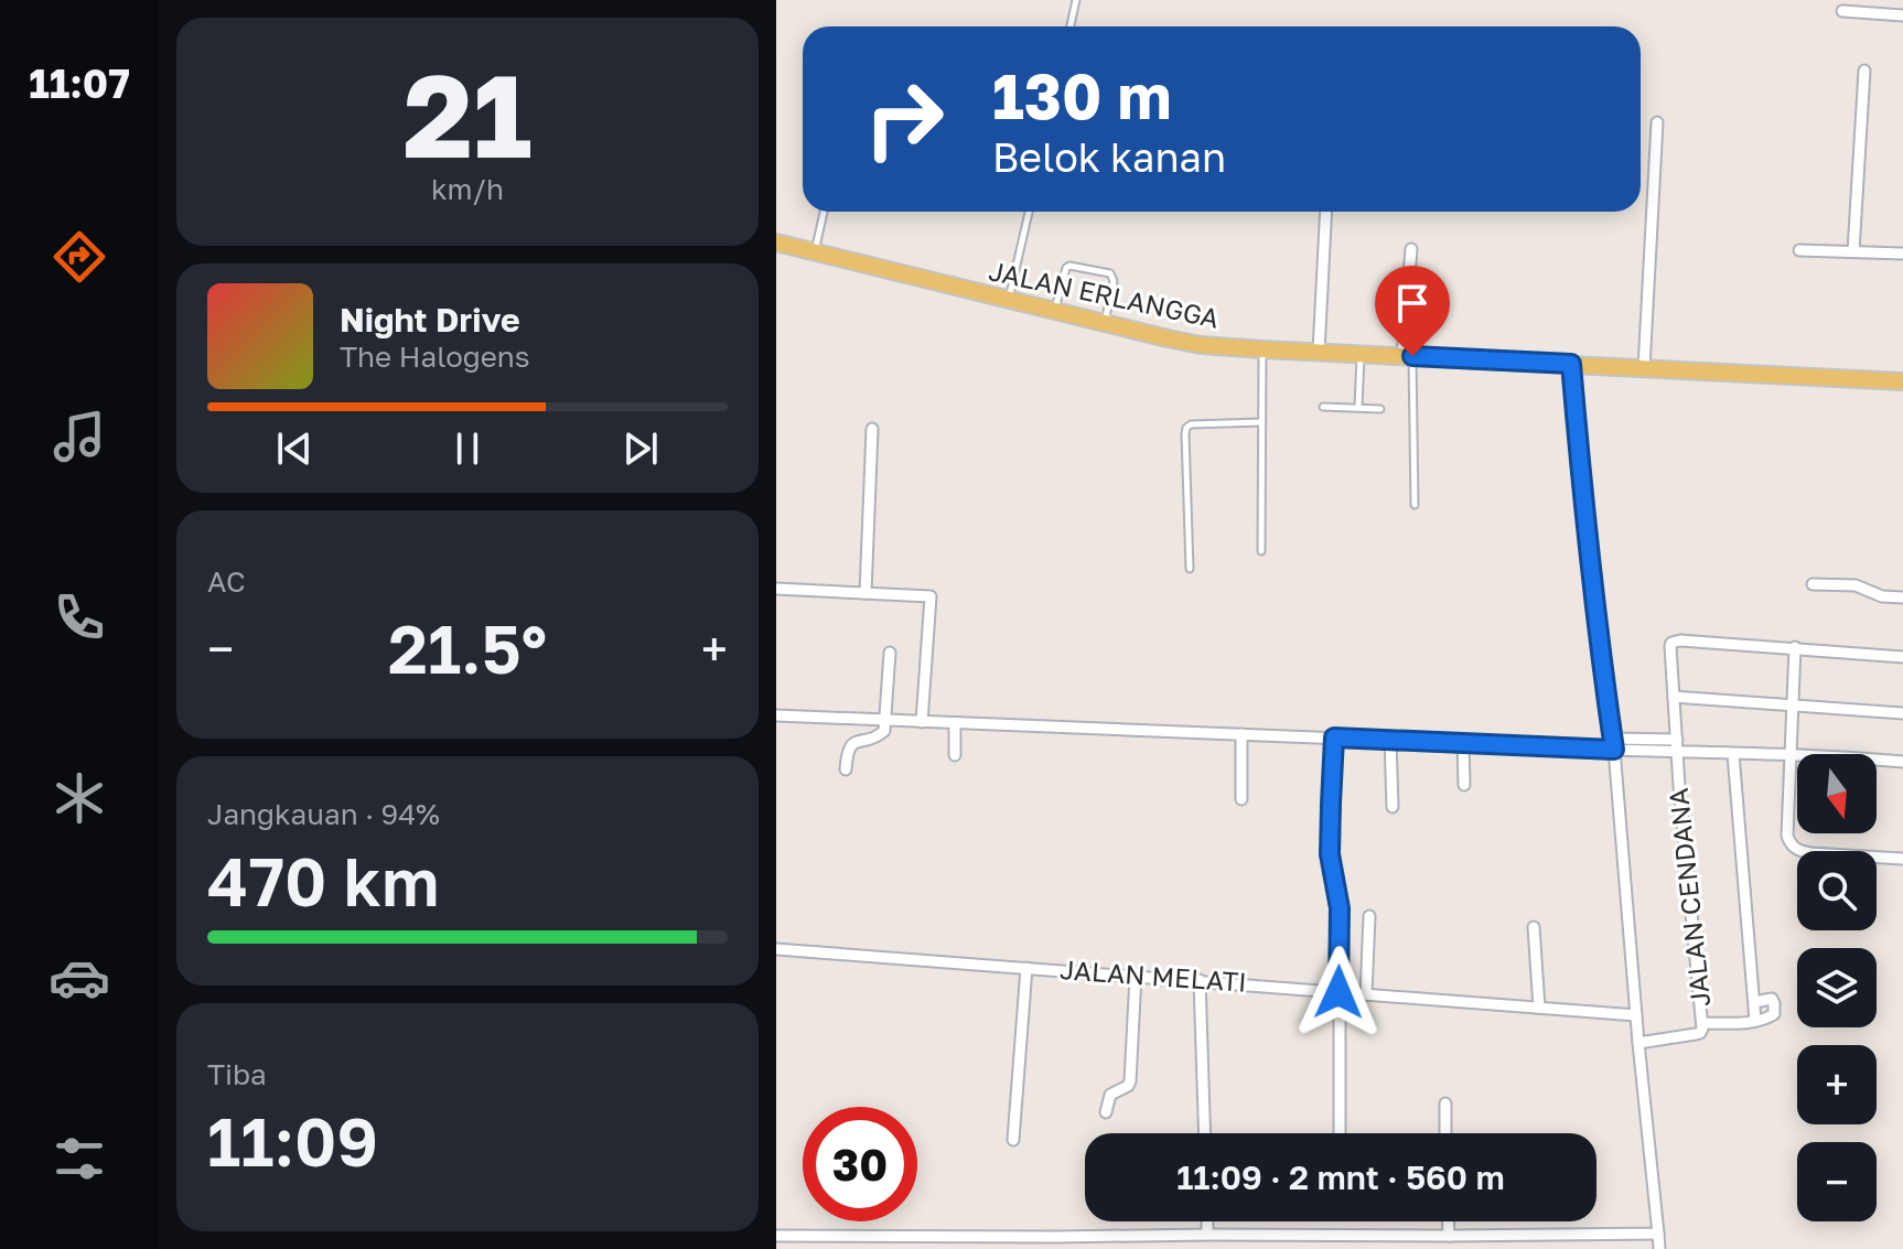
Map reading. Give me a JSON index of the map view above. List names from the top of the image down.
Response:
{
  "streets": {
    "main road": ["JALAN ERLANGGA"],
    "street": ["JALAN CENDANA", "JALAN MELATI"]
  },
  "north": "bottom",
  "page": {
    "tabs": "11:07",
    "tile": [
      ["21", "km/h"],
      "AC",
      ["Jangkauan · 94%", "470 km"],
      ["Tiba", "11:09"]
    ],
    "turn": ["130 m", "Belok kanan"],
    "song": ["Night Drive", "The Halogens"],
    "heat": ["−", "21.5°", "+"],
    "map_buttons": ["+", "−"],
    "limit": "30",
    "trip": "11:09 · 2 mnt · 560 m"
  }
}
